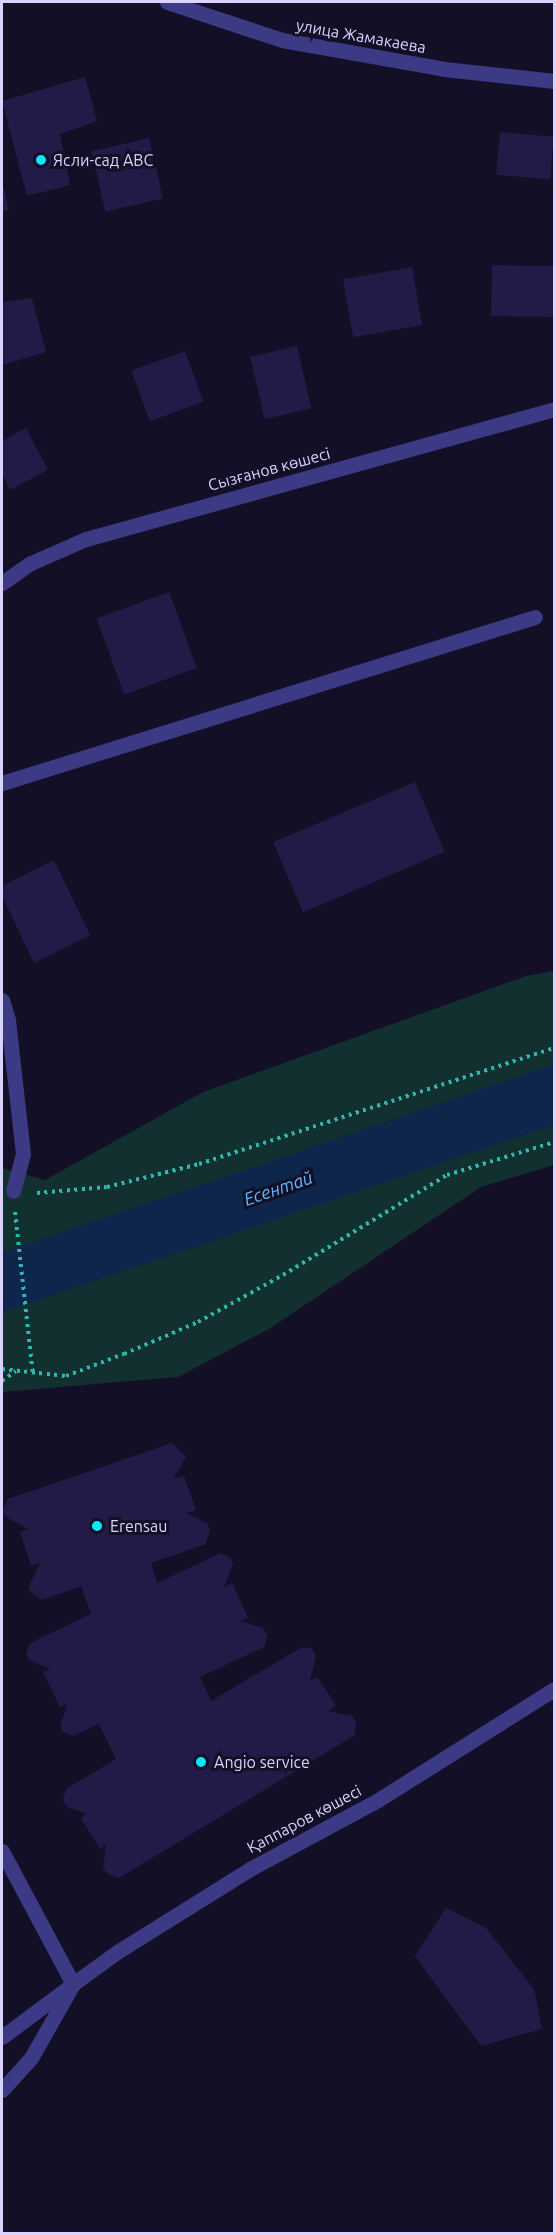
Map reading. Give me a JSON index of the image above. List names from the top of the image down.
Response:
{
  "streets": {
    "street": ["улица Жамакаева", "Сызғанов көшесі", "Қаппаров көшесі"]
  },
  "water": ["Есентай"],
  "places": ["Ясли-сад ABC", "Erensau", "Angio service"]
}
